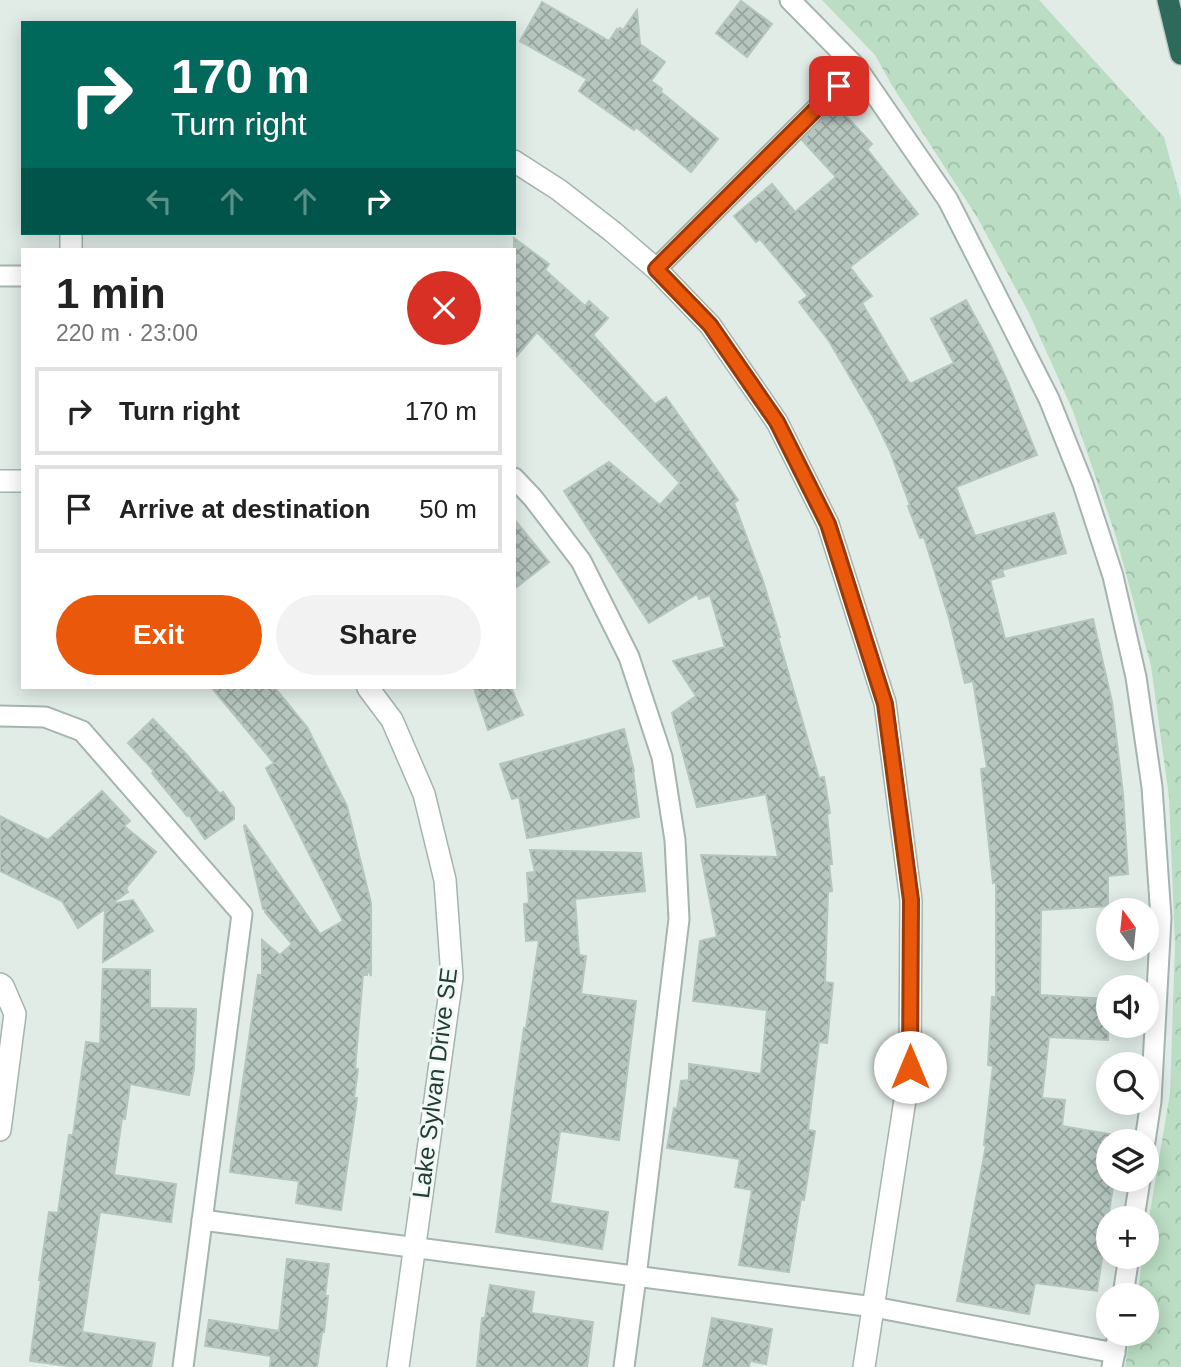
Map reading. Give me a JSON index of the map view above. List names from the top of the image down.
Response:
{
  "streets": {
    "street": ["Lake Sylvan Drive SE"]
  },
  "north": "top",
  "page": {
    "turn": ["170 m", "Turn right"],
    "heading": ["1 min", "220 m · 23:00"],
    "list": [
      {
        "name": "Turn right",
        "value": "170 m"
      },
      {
        "name": "Arrive at destination",
        "value": "50 m"
      }
    ],
    "buttons": ["Exit", "Share"],
    "map_buttons": ["+", "−"]
  }
}
